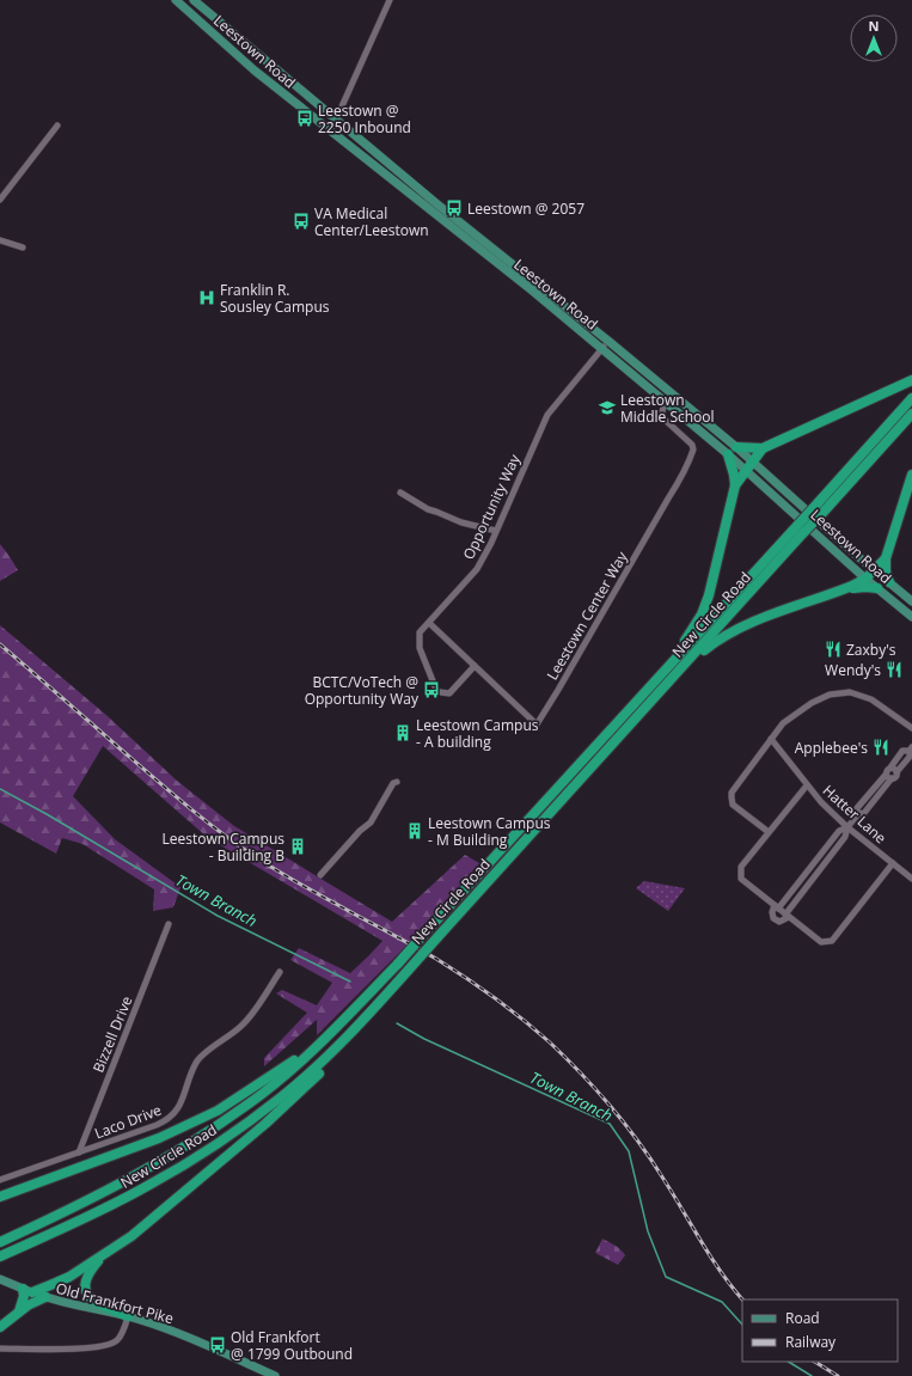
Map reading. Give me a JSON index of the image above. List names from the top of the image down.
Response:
{
  "streets": {
    "highway": ["New Circle Road"],
    "main road": ["Leestown Road", "Old Frankfort Pike"],
    "street": [
      "Opportunity Way",
      "Leestown Center Way",
      "Hatter Lane",
      "Bizzell Drive",
      "Laco Drive"
    ]
  },
  "crossings": [
    ["Leestown Road", "Opportunity Way"],
    ["Leestown Road", "Leestown Center Way"],
    ["Opportunity Way", "Leestown Center Way"],
    ["Bizzell Drive", "Laco Drive"]
  ],
  "water": ["Town Branch"],
  "places": {
    "bus stop": [
      "Leestown @ 2250 Inbound",
      "Leestown @ 2057",
      "VA Medical Center/Leestown",
      "BCTC/VoTech @ Opportunity Way",
      "Old Frankfort @ 1799 Outbound"
    ],
    "hospital": ["Franklin R. Sousley Campus"],
    "school or university": ["Leestown Middle School"],
    "restaurant": ["Zaxby's", "Wendy's", "Applebee's"],
    "building": ["Leestown Campus - A building", "Leestown Campus - M Building", "Leestown Campus - Building B"]
  },
  "legend": ["Road", "Railway"],
  "north": "top"
}
